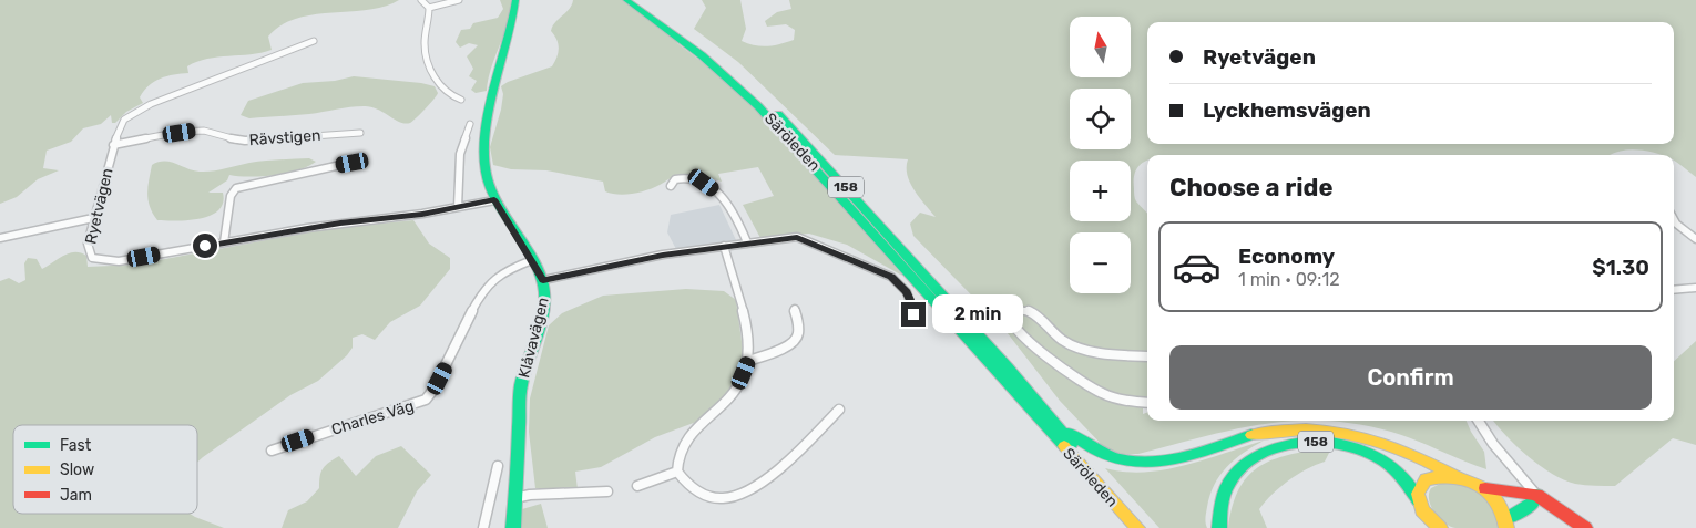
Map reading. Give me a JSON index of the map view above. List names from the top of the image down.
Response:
{
  "streets": {
    "main road": ["Säröleden", "158", "Klåvavägen"],
    "street": ["Rävstigen", "Ryetvägen", "Charles Väg"]
  },
  "crossings": [
    ["Rävstigen", "Ryetvägen"],
    ["Säröleden", "158"],
    ["Ryetvägen", "Klåvavägen"],
    ["Klåvavägen", "Charles Väg"]
  ],
  "legend": ["Fast", "Slow", "Jam"],
  "north": "top",
  "page": {
    "map_buttons": ["+", "−"],
    "banner": ["Ryetvägen", "Lyckhemsvägen"],
    "heading": "Choose a ride",
    "list": [
      {
        "name": "Economy",
        "note": "1 min · 09:12",
        "value": "$1.30"
      }
    ],
    "bubble": "2 min",
    "buttons": "Confirm"
  }
}
